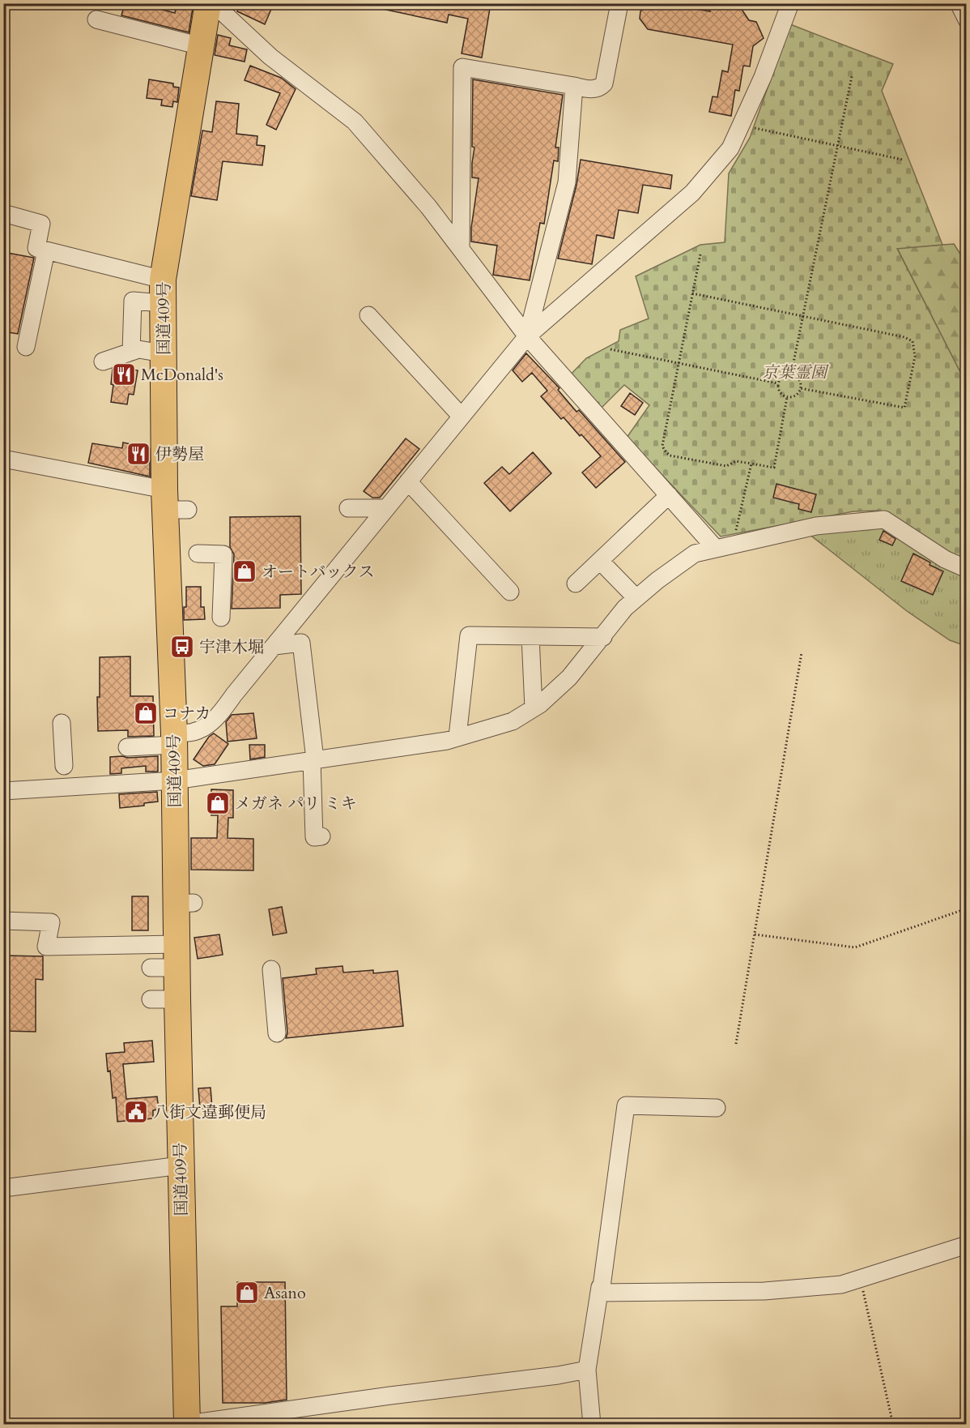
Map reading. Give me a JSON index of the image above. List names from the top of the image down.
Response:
{
  "streets": {
    "highway": ["国道409号"]
  },
  "parks": ["京葉霊園"],
  "places": {
    "restaurant": ["McDonald's", "伊勢屋"],
    "shop": [
      "オートバックス",
      "コナカ",
      "メガネ パリ ミキ",
      "Asano"
    ],
    "bus stop": ["宇津木堀"],
    "public building": ["八街文違郵便局"]
  }
}
